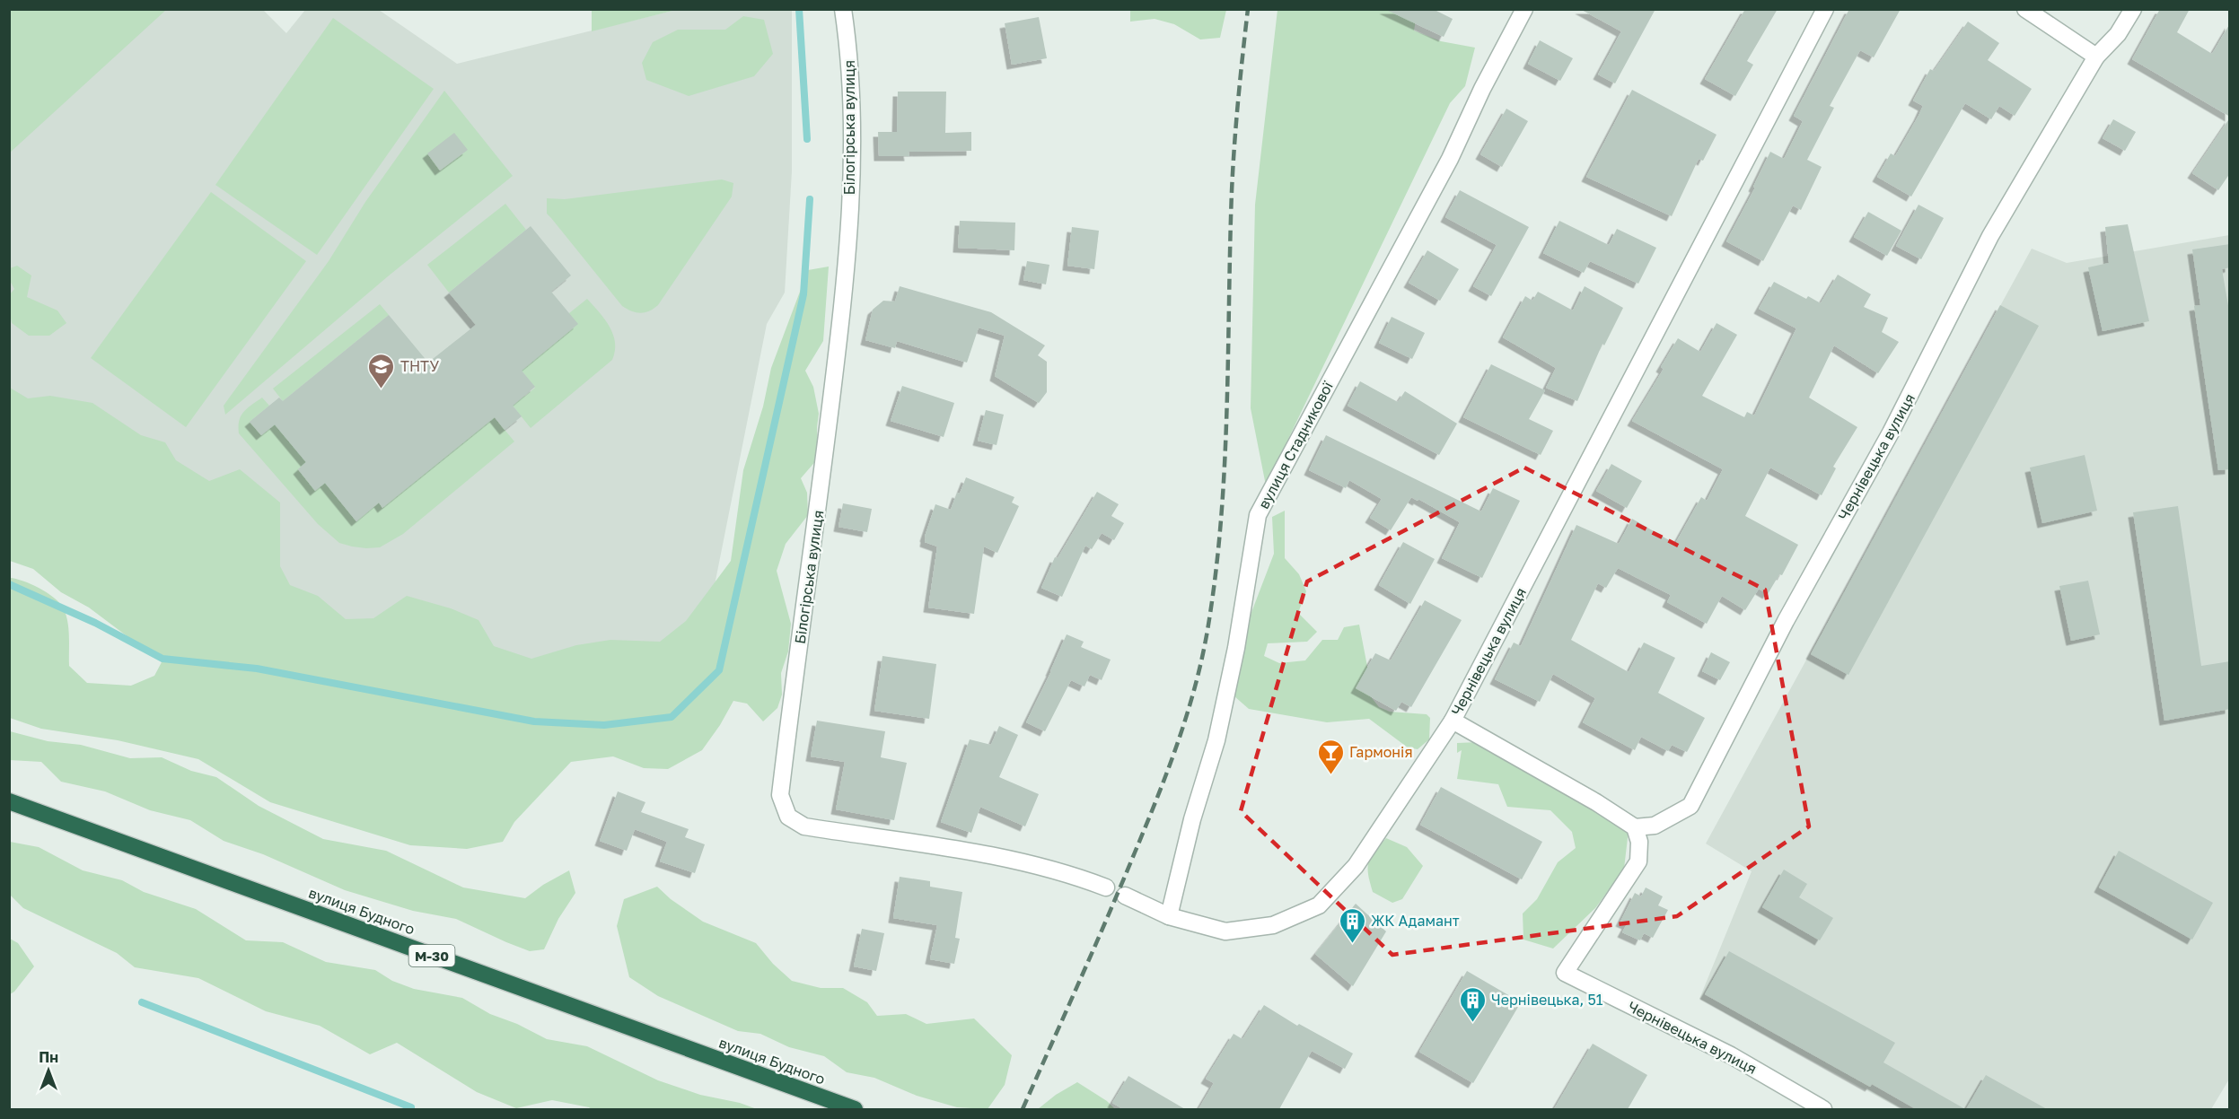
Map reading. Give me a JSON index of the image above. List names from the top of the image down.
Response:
{
  "streets": {
    "highway": ["вулиця Будного", "М-30"],
    "street": ["Білогірська вулиця", "вулиця Стадникової", "Чернівецька вулиця"]
  },
  "crossings": [
    ["вулиця Стадникової", "Чернівецька вулиця"]
  ],
  "places": {
    "school or university": ["ТНТУ"],
    "bar": ["Гармонія"],
    "building": ["ЖК Адамант", "Чернівецька, 51"]
  },
  "north": "top"
}
